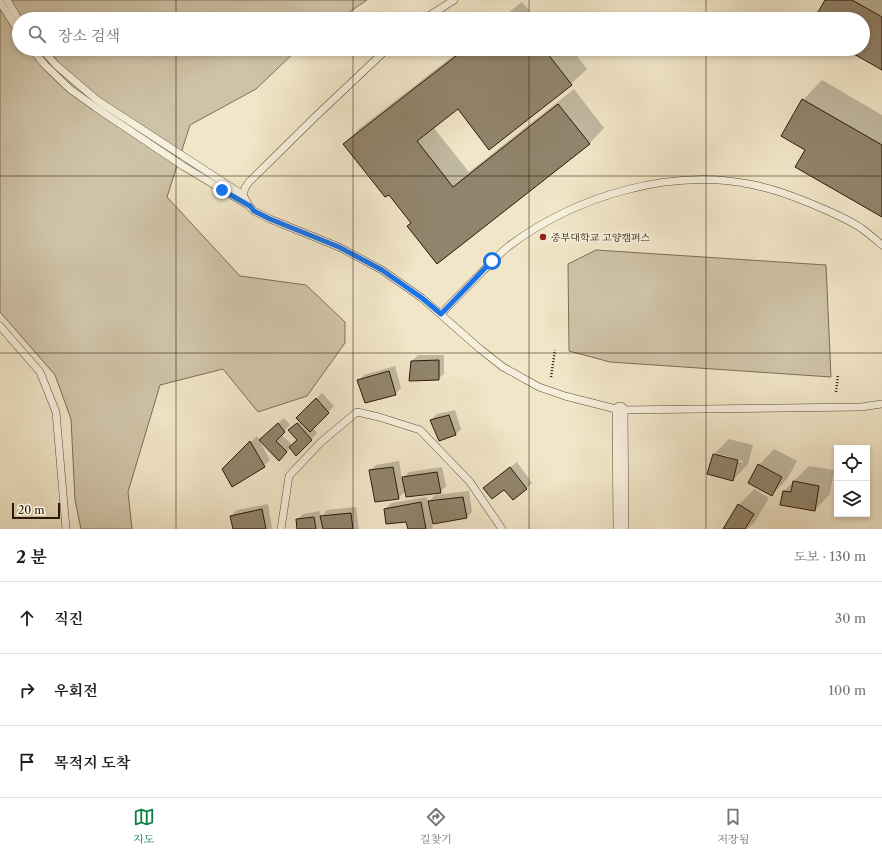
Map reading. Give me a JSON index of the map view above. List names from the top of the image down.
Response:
{
  "places": ["중부대학교 고양캠퍼스"],
  "scale_bar": "20 m",
  "page": {
    "search": "장소 검색",
    "scale": "20 m",
    "heading": ["2 분", "도보 · 130 m"],
    "list": [
      ["직진", "30 m"],
      ["우회전", "100 m"],
      "목적지 도착"
    ],
    "nav": ["지도", "길찾기", "저장됨"]
  }
}
